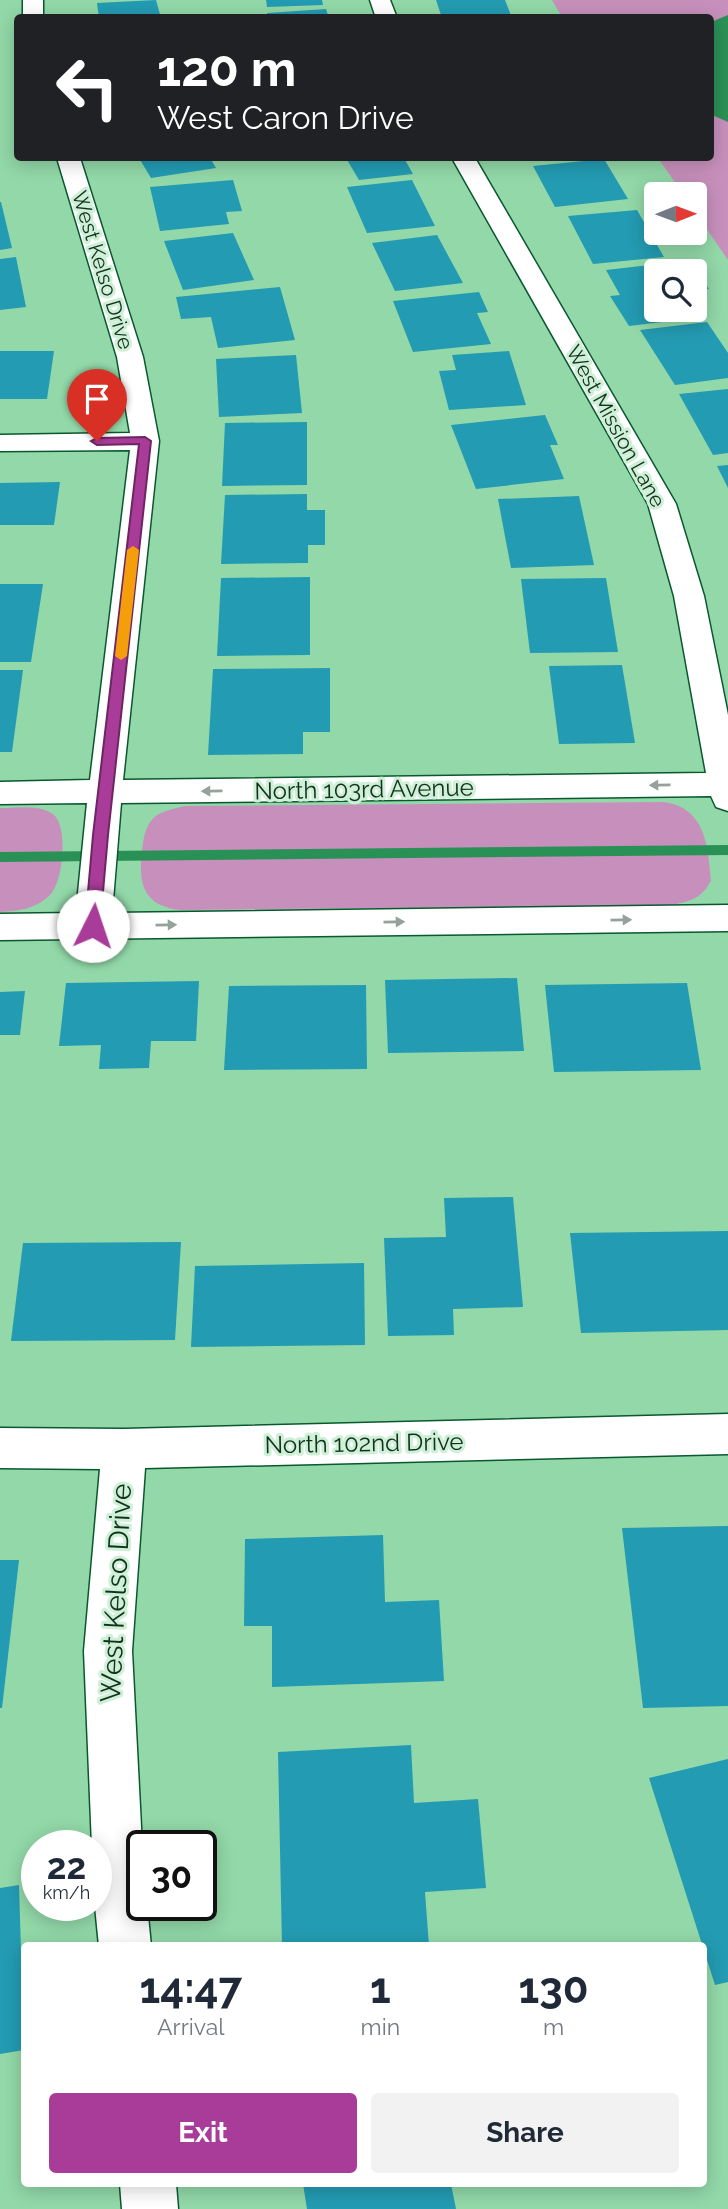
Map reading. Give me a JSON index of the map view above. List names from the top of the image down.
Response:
{
  "streets": {
    "street": [
      "West Kelso Drive",
      "West Mission Lane",
      "North 103rd Avenue",
      "North 102nd Drive"
    ]
  },
  "crossings": [
    ["West Kelso Drive", "North 103rd Avenue"],
    ["West Kelso Drive", "North 102nd Drive"],
    ["West Mission Lane", "North 103rd Avenue"]
  ],
  "north": "right",
  "page": {
    "turn": ["120 m", "West Caron Drive"],
    "speed": "22 km/h",
    "limit": "30",
    "eta": [
      "14:47",
      "Arrival",
      "1",
      "min",
      "130",
      "m"
    ],
    "buttons": ["Exit", "Share"]
  }
}
